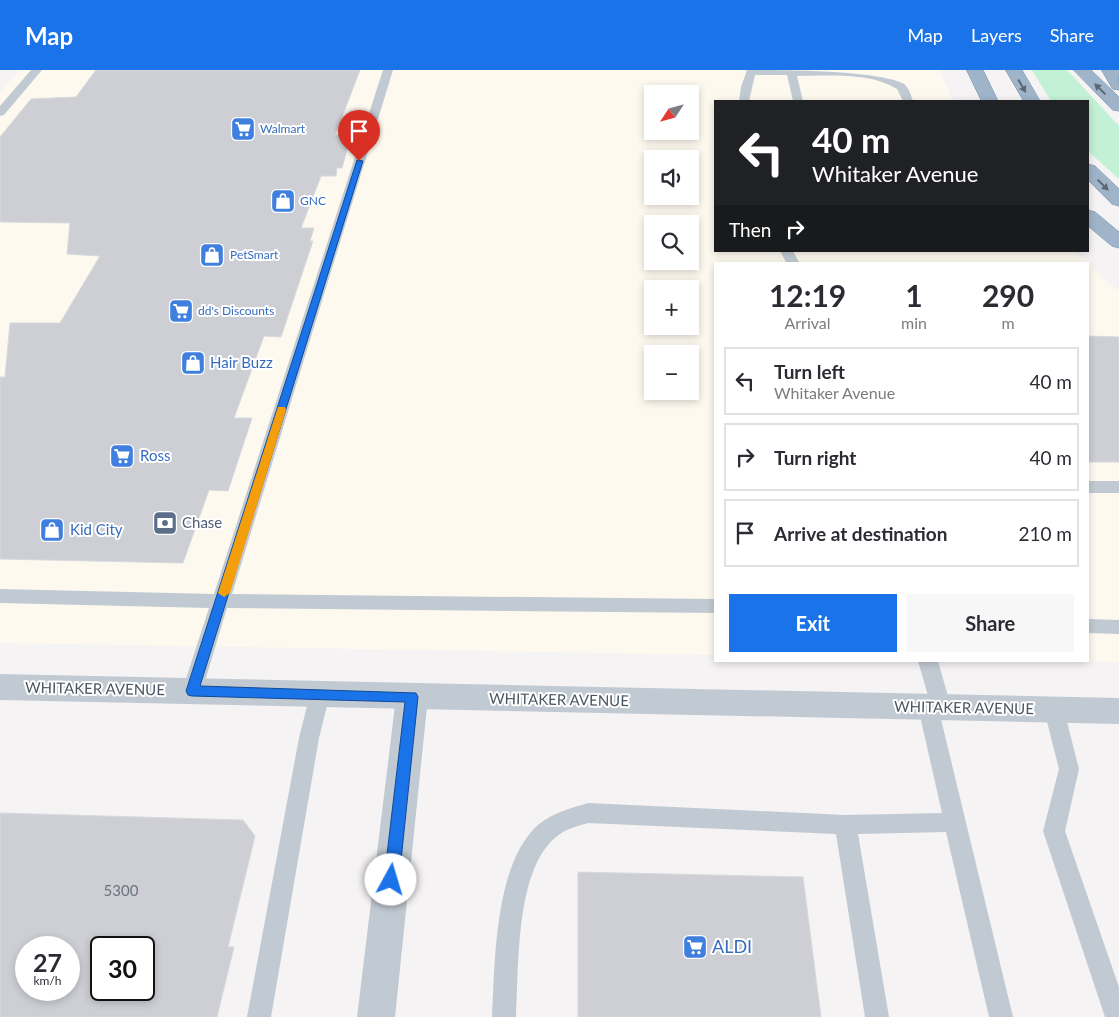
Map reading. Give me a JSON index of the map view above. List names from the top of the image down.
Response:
{
  "streets": {
    "street": ["WHITAKER AVENUE"]
  },
  "places": {
    "supermarket": [
      "Walmart",
      "dd's Discounts",
      "Ross",
      "ALDI"
    ],
    "shop": [
      "GNC",
      "PetSmart",
      "Hair Buzz",
      "Kid City"
    ],
    "bank": ["Chase"]
  },
  "house_numbers": ["5300"],
  "north": "bottom left",
  "page": {
    "header": "Map",
    "nav": ["Map", "Layers", "Share"],
    "map_buttons": ["+", "−"],
    "turn": ["40 m", "Whitaker Avenue"],
    "then": "Then",
    "eta": [
      "12:19",
      "Arrival",
      "1",
      "min",
      "290",
      "m"
    ],
    "list": [
      {
        "name": "Turn left",
        "note": "Whitaker Avenue",
        "value": "40 m"
      },
      {
        "name": "Turn right",
        "value": "40 m"
      },
      {
        "name": "Arrive at destination",
        "value": "210 m"
      }
    ],
    "buttons": ["Exit", "Share"],
    "speed": "27 km/h",
    "limit": "30"
  }
}
